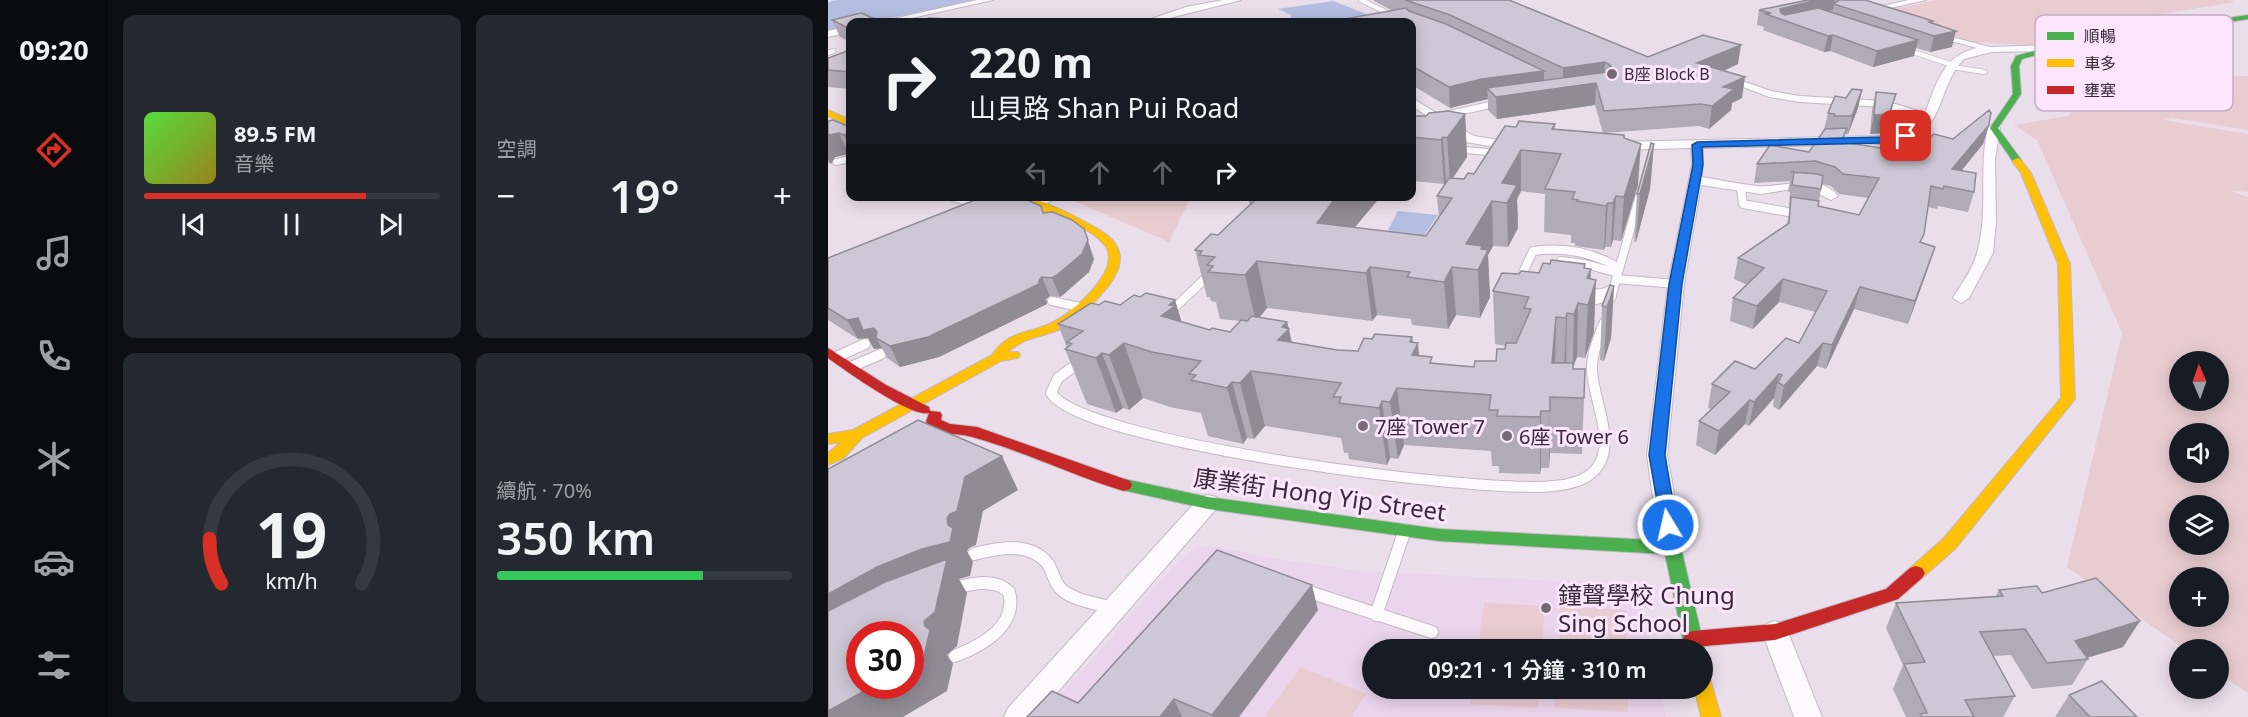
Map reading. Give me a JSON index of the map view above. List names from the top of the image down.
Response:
{
  "streets": {
    "street": ["康業街 Hong Yip Street"]
  },
  "places": [
    "B座 Block B",
    "7座 Tower 7",
    "6座 Tower 6",
    "鐘聲學校 Chung Sing School"
  ],
  "legend": ["順暢", "車多", "壅塞"],
  "north": "top",
  "page": {
    "tabs": "09:20",
    "tile": [
      "空調",
      ["續航 · 70%", "350 km"]
    ],
    "turn": ["220 m", "山貝路 Shan Pui Road"],
    "song": ["89.5 FM", "音樂"],
    "heat": ["−", "19°", "+"],
    "map_buttons": ["+", "−"],
    "limit": "30",
    "trip": "09:21 · 1 分鐘 · 310 m",
    "gauge": ["19", "km/h"]
  }
}
